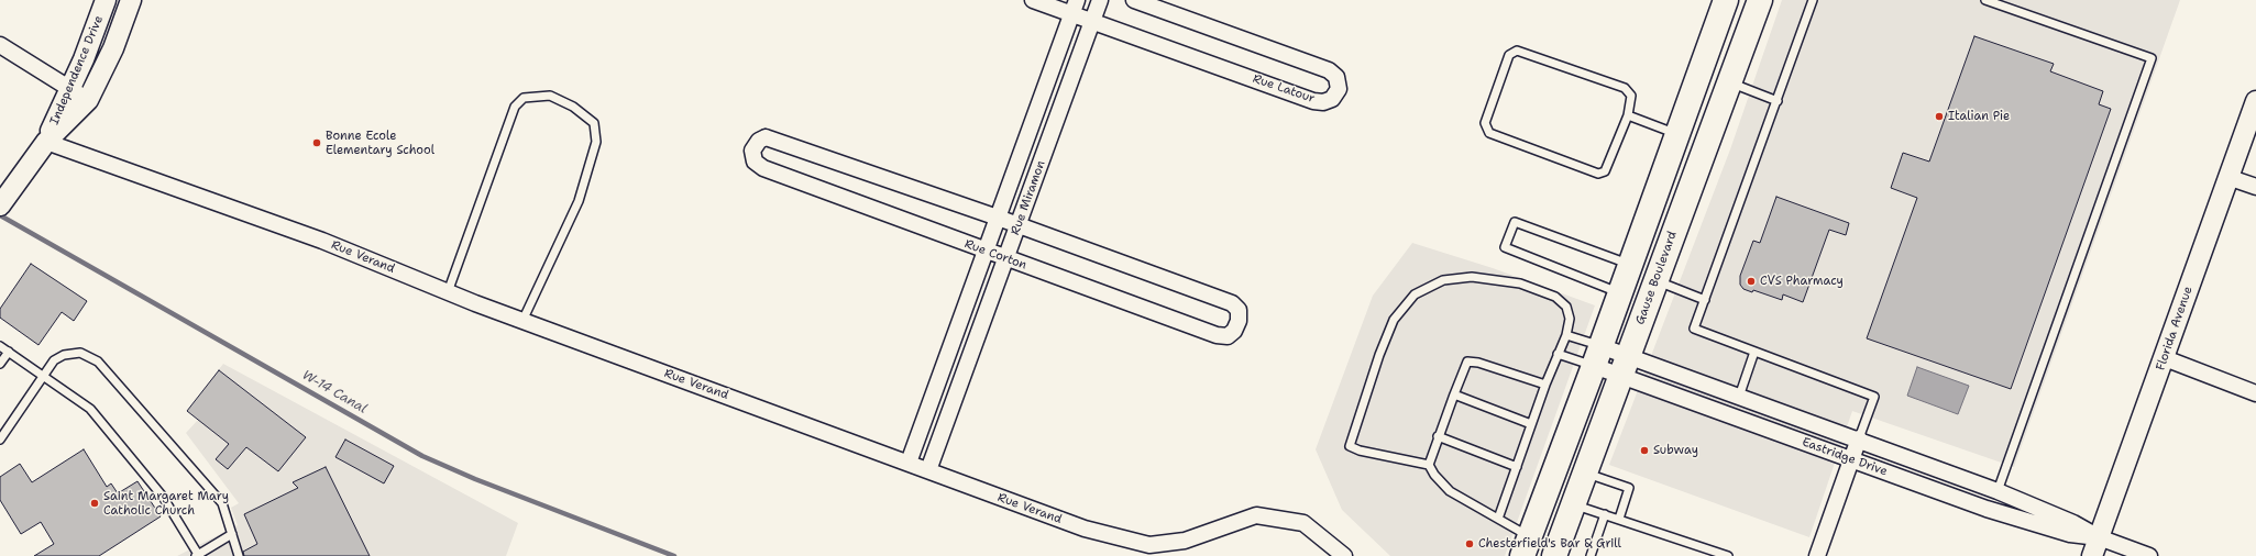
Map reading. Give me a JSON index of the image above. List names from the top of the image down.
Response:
{
  "streets": {
    "main road": ["Gause Boulevard"],
    "street": [
      "Independence Drive",
      "Rue Latour",
      "Rue Miramon",
      "Rue Corton",
      "Rue Verand",
      "Florida Avenue",
      "Eastridge Drive"
    ]
  },
  "crossings": [
    ["Independence Drive", "Rue Verand"],
    ["Rue Latour", "Rue Miramon"],
    ["Rue Miramon", "Rue Corton"],
    ["Rue Miramon", "Rue Verand"],
    ["Gause Boulevard", "Eastridge Drive"],
    ["Florida Avenue", "Eastridge Drive"]
  ],
  "water": ["W-14 Canal"],
  "places": [
    "Italian Pie",
    "Bonne Ecole Elementary School",
    "CVS Pharmacy",
    "Subway",
    "Saint Margaret Mary Catholic Church",
    "Chesterfield's Bar & Grill"
  ]
}
